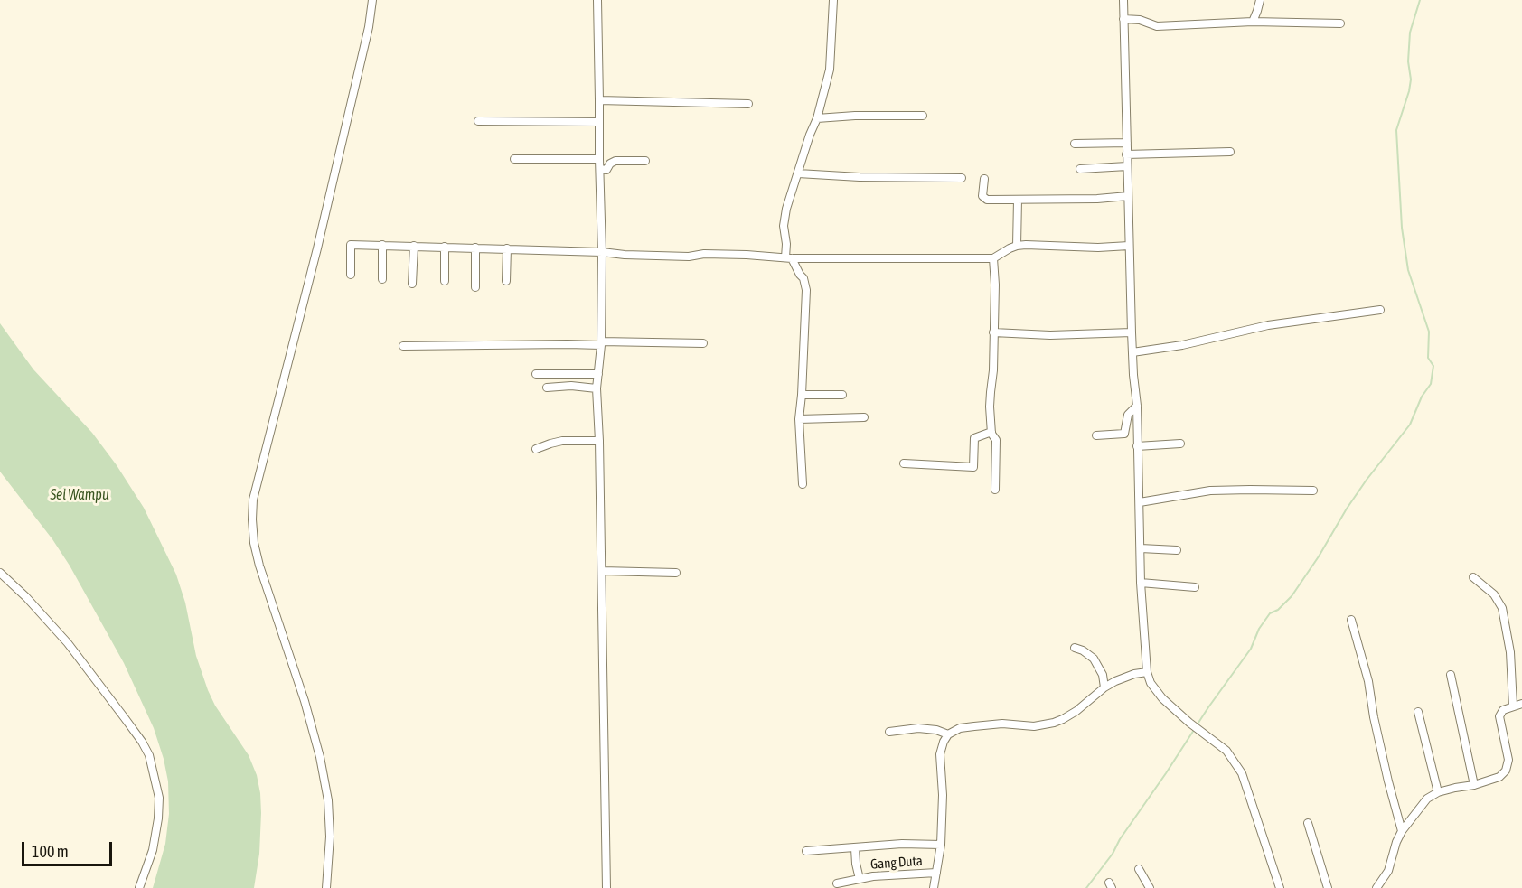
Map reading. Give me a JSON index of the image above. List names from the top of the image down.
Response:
{
  "streets": {
    "street": ["Gang Duta"]
  },
  "water": ["Sei Wampu"],
  "scale_bar": "100 m"
}
